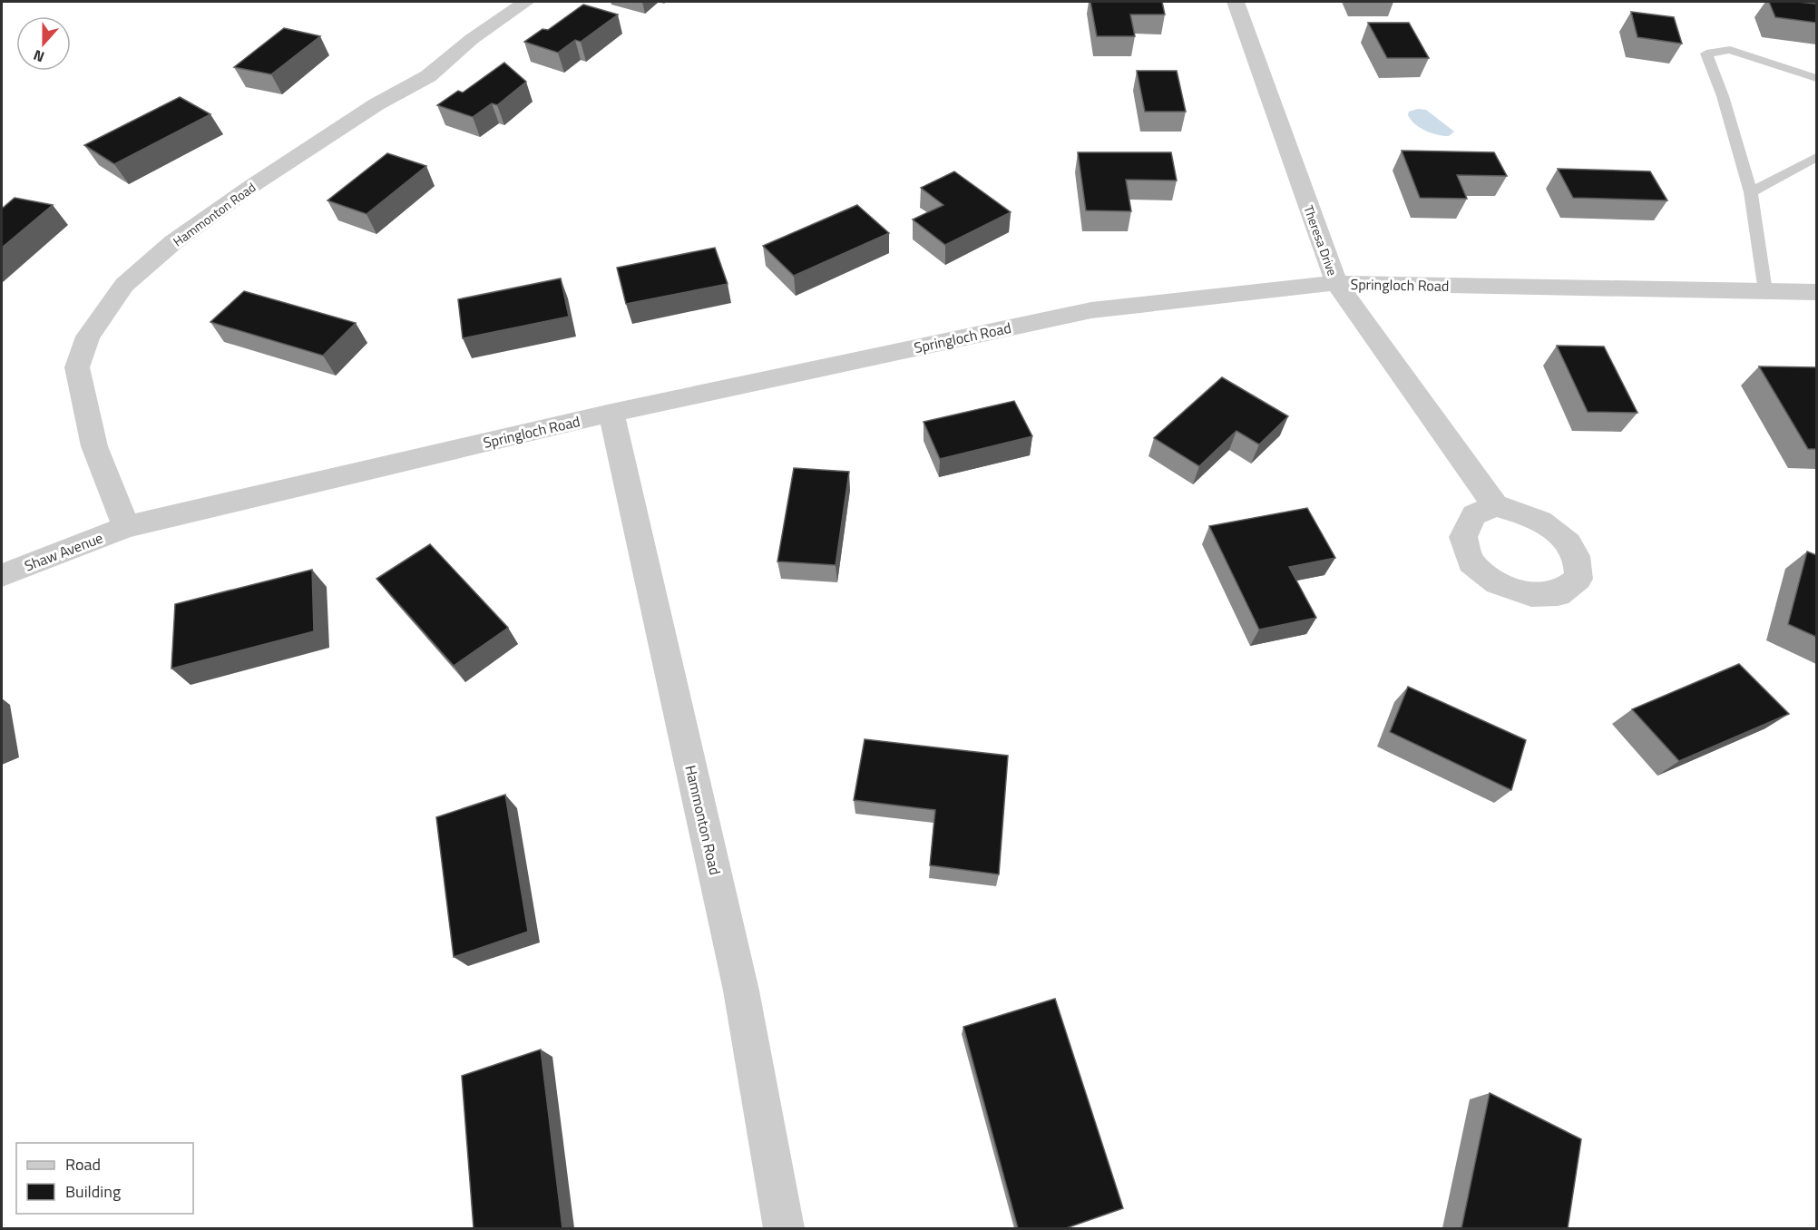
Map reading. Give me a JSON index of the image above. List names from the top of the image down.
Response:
{
  "streets": {
    "street": [
      "Hammonton Road",
      "Theresa Drive",
      "Springloch Road",
      "Shaw Avenue"
    ]
  },
  "crossings": [
    ["Hammonton Road", "Springloch Road"],
    ["Hammonton Road", "Shaw Avenue"],
    ["Theresa Drive", "Springloch Road"],
    ["Springloch Road", "Shaw Avenue"]
  ],
  "legend": ["Road", "Building"],
  "north": "bottom"
}
